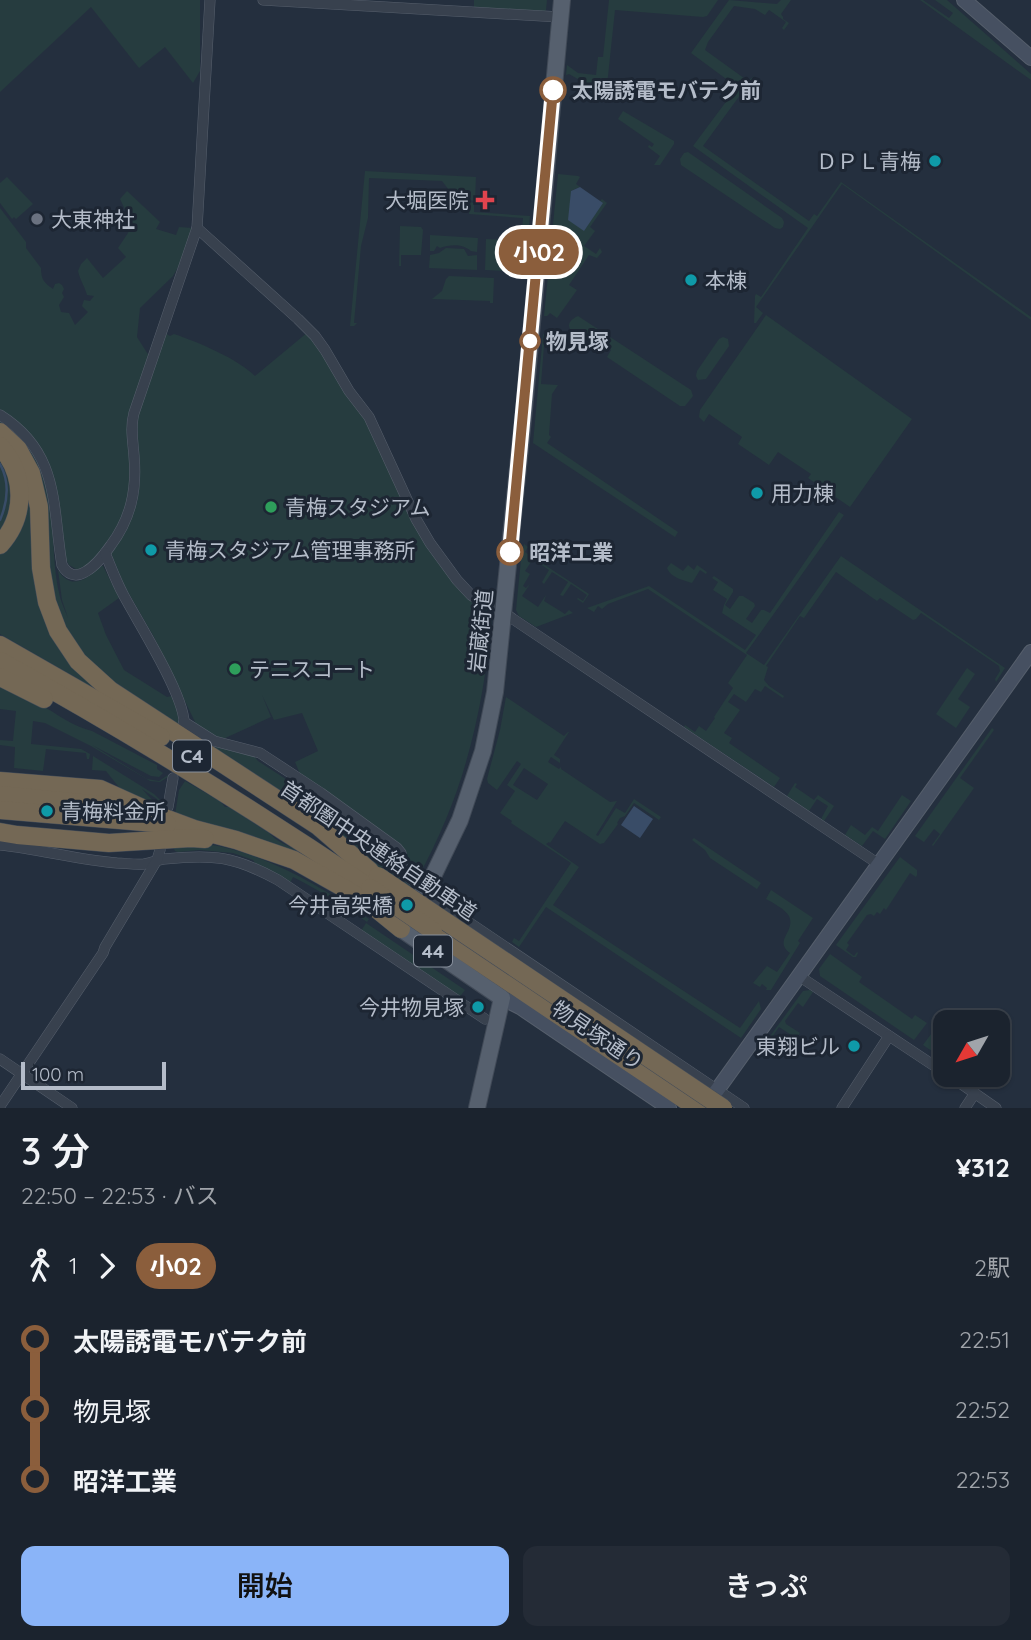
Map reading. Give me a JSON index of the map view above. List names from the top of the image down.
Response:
{
  "streets": {
    "highway": ["C4", "首都圏中央連絡自動車道"],
    "main road": ["岩蔵街道", "44"],
    "street": ["物見塚通り"]
  },
  "crossings": [
    ["岩蔵街道", "44"],
    ["44", "物見塚通り"]
  ],
  "places": {
    "other": [
      "太陽誘電モバテク前",
      "ＤＰＬ青梅",
      "大東神社",
      "本棟",
      "物見塚",
      "用力棟",
      "青梅スタジアム",
      "青梅スタジアム管理事務所",
      "昭洋工業",
      "テニスコート",
      "青梅料金所",
      "今井高架橋",
      "今井物見塚",
      "東翔ビル"
    ],
    "health": ["大堀医院"]
  },
  "lines": ["bus line 小02"],
  "scale_bar": "100 m",
  "north": "bottom left",
  "page": {
    "on_map": "小02",
    "scale": "100 m",
    "heading": ["3 分", "22:50 – 22:53 · バス", "¥312"],
    "legs": ["1", "小02", "2駅"],
    "list": [
      {
        "name": "太陽誘電モバテク前",
        "value": "22:51"
      },
      {
        "name": "物見塚",
        "value": "22:52"
      },
      {
        "name": "昭洋工業",
        "value": "22:53"
      }
    ],
    "buttons": ["開始", "きっぷ"]
  }
}
